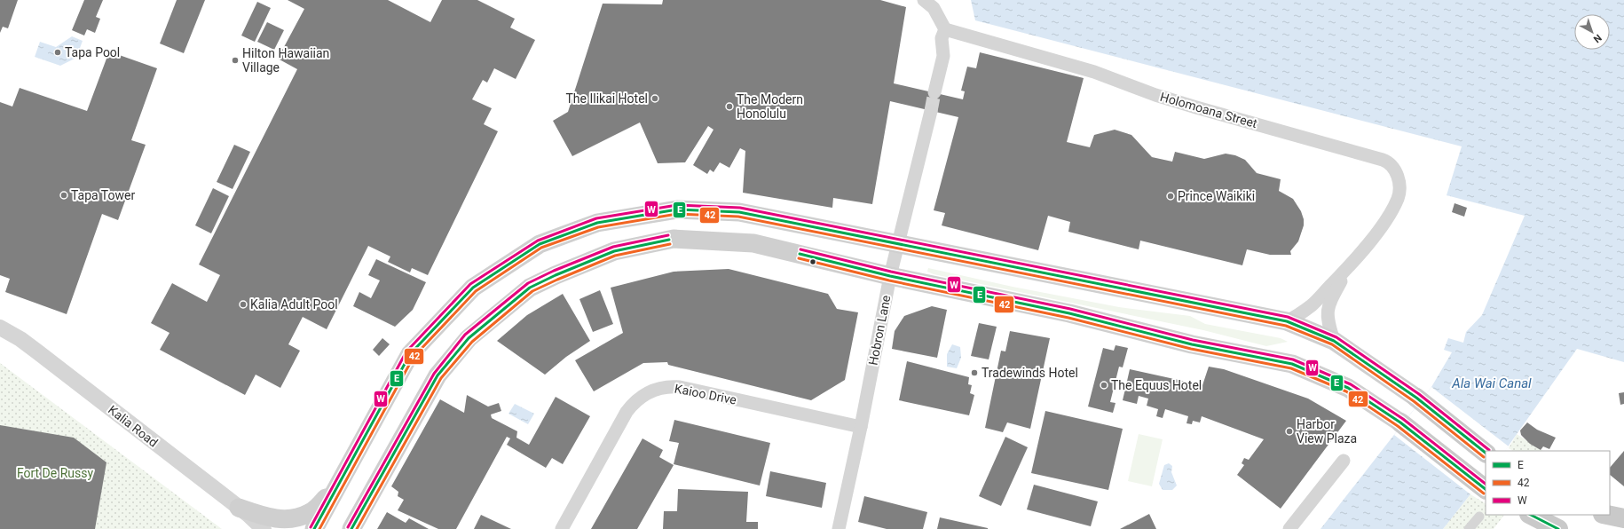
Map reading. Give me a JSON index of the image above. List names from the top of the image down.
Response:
{
  "streets": {
    "street": [
      "Holomoana Street",
      "Hobron Lane",
      "Kaioo Drive",
      "Kalia Road"
    ]
  },
  "crossings": [
    ["Hobron Lane", "Kaioo Drive"]
  ],
  "water": ["Ala Wai Canal"],
  "parks": ["Fort De Russy"],
  "places": [
    "Tapa Pool",
    "Hilton Hawaiian Village",
    "The Ilikai Hotel",
    "The Modern Honolulu",
    "Tapa Tower",
    "Prince Waikiki",
    "Kalia Adult Pool",
    "Tradewinds Hotel",
    "The Equus Hotel",
    "Harbor View Plaza"
  ],
  "lines": ["transit line W", "transit line E", "transit line 42"],
  "legend": ["E", "42", "W"],
  "north": "bottom right"
}
